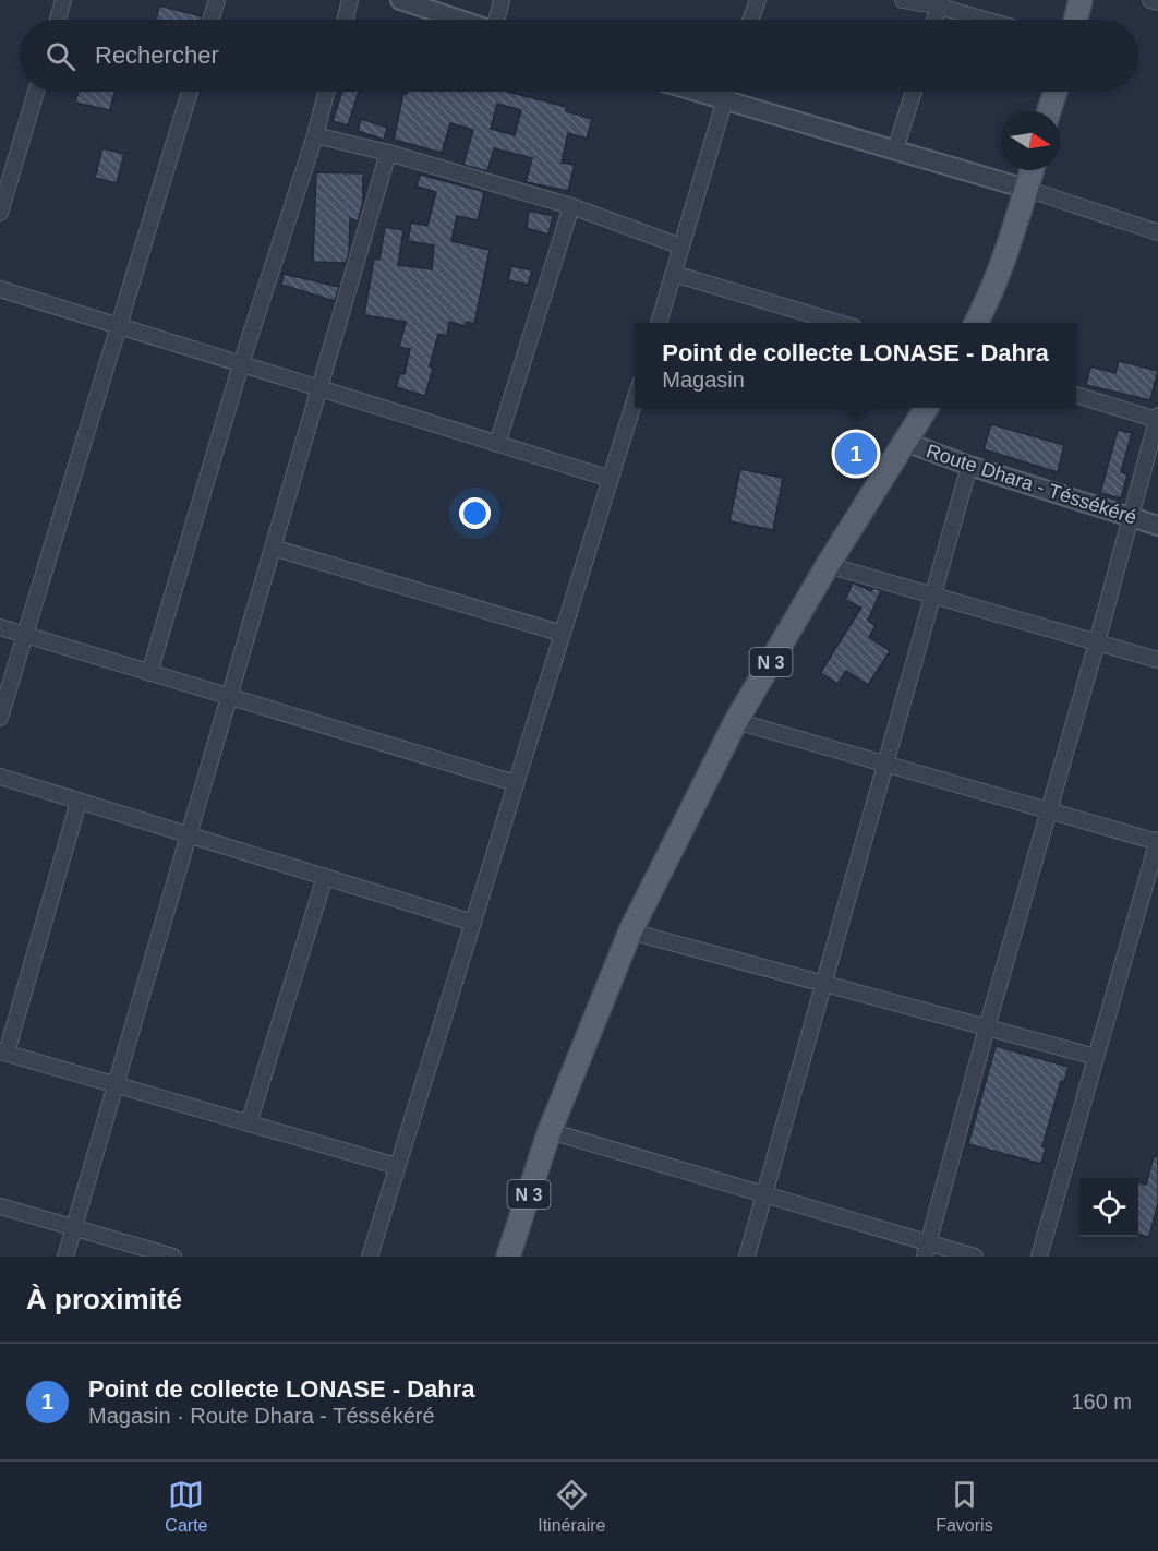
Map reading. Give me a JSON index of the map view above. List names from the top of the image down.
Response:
{
  "streets": {
    "main road": ["N 3"],
    "street": ["Route Dhara - Téssékéré"]
  },
  "crossings": [
    ["Route Dhara - Téssékéré", "N 3"]
  ],
  "north": "right",
  "page": {
    "search": "Rechercher",
    "popup": ["Point de collecte LONASE - Dahra", "Magasin"],
    "pins": "1",
    "heading": "À proximité",
    "list": [
      {
        "mark": "1",
        "name": "Point de collecte LONASE - Dahra",
        "note": "Magasin · Route Dhara - Téssékéré",
        "value": "160 m"
      }
    ],
    "nav": ["Carte", "Itinéraire", "Favoris"]
  }
}
